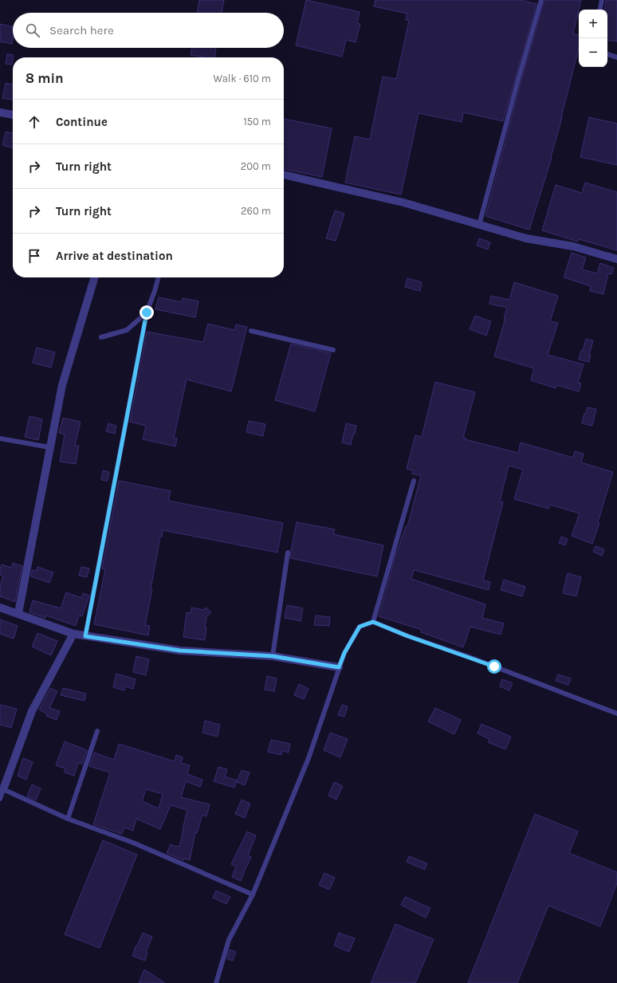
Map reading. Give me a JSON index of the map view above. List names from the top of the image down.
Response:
{
  "page": {
    "map_buttons": ["+", "−"],
    "search": "Search here",
    "heading": ["8 min", "Walk · 610 m"],
    "list": [
      ["Continue", "150 m"],
      ["Turn right", "200 m"],
      ["Turn right", "260 m"],
      "Arrive at destination"
    ]
  }
}
